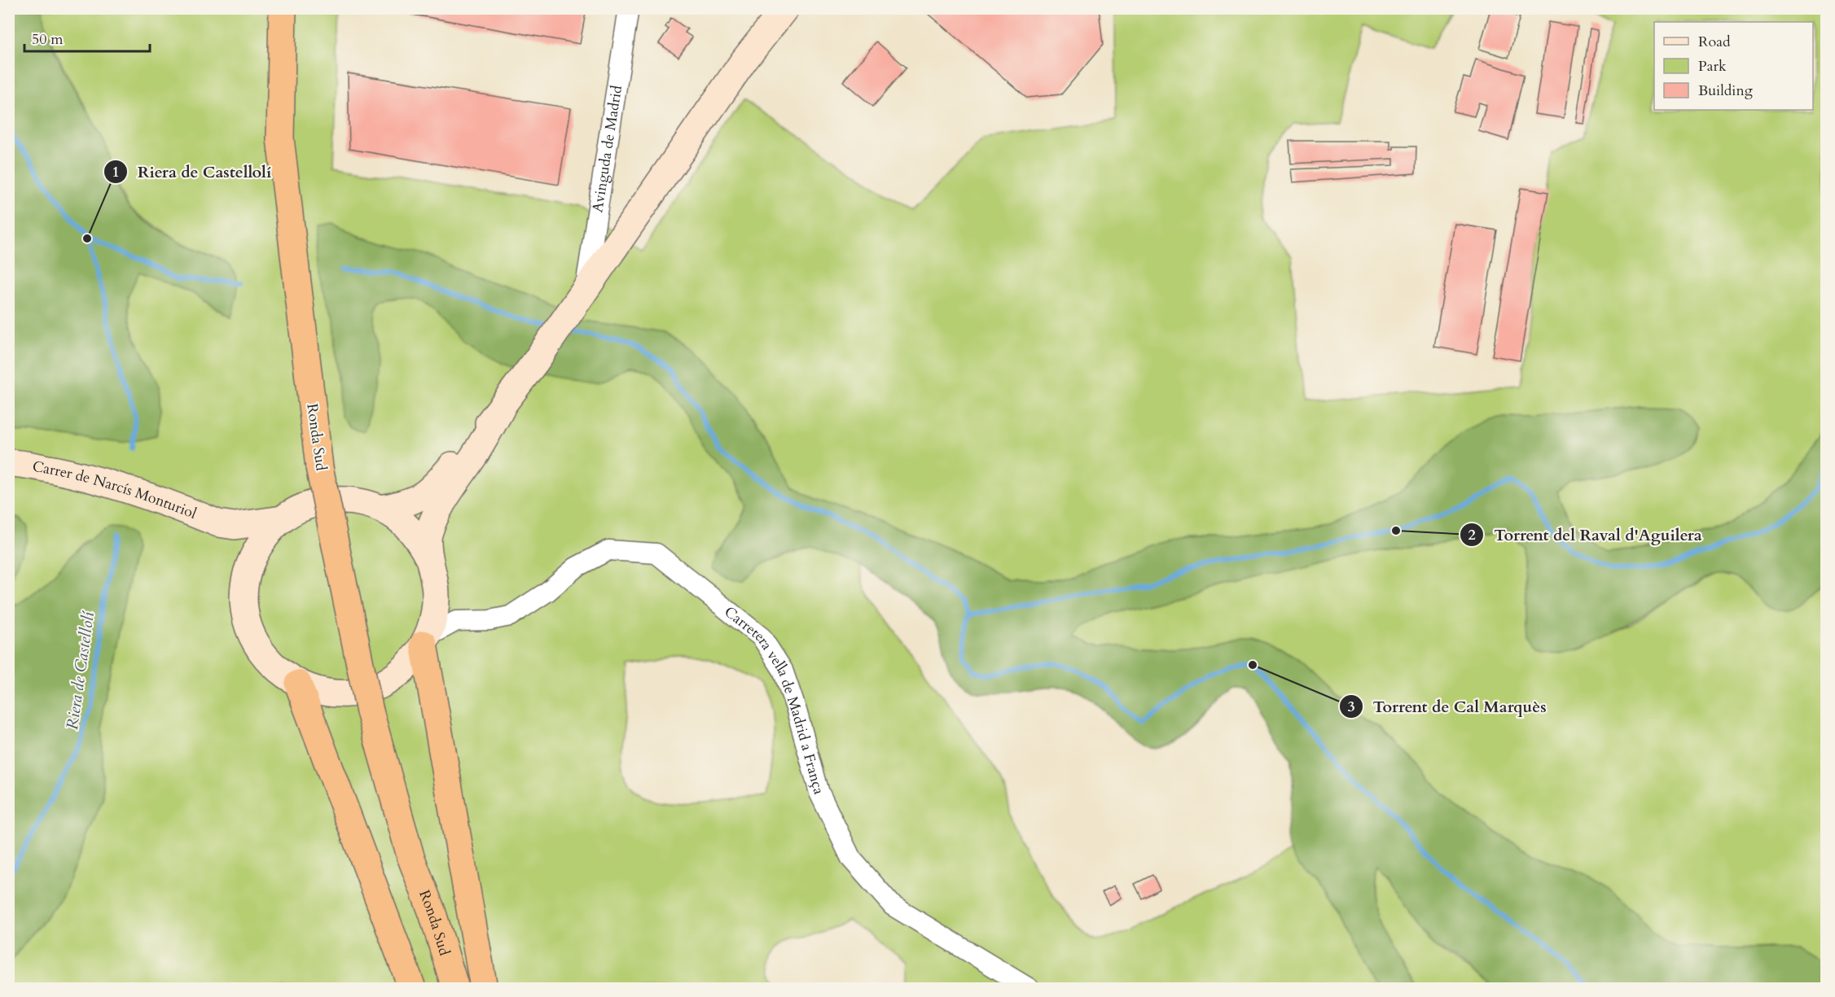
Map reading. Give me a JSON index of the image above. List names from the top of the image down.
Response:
{
  "streets": {
    "highway": ["Ronda Sud"],
    "street": ["Avinguda de Madrid", "Carrer de Narcís Monturiol", "Carretera vella de Madrid a França"]
  },
  "water": ["Riera de Castellolí"],
  "places": ["Riera de Castellolí", "Torrent del Raval d'Aguilera", "Torrent de Cal Marquès"],
  "legend": ["Road", "Park", "Building"],
  "scale_bar": "50 m"
}
